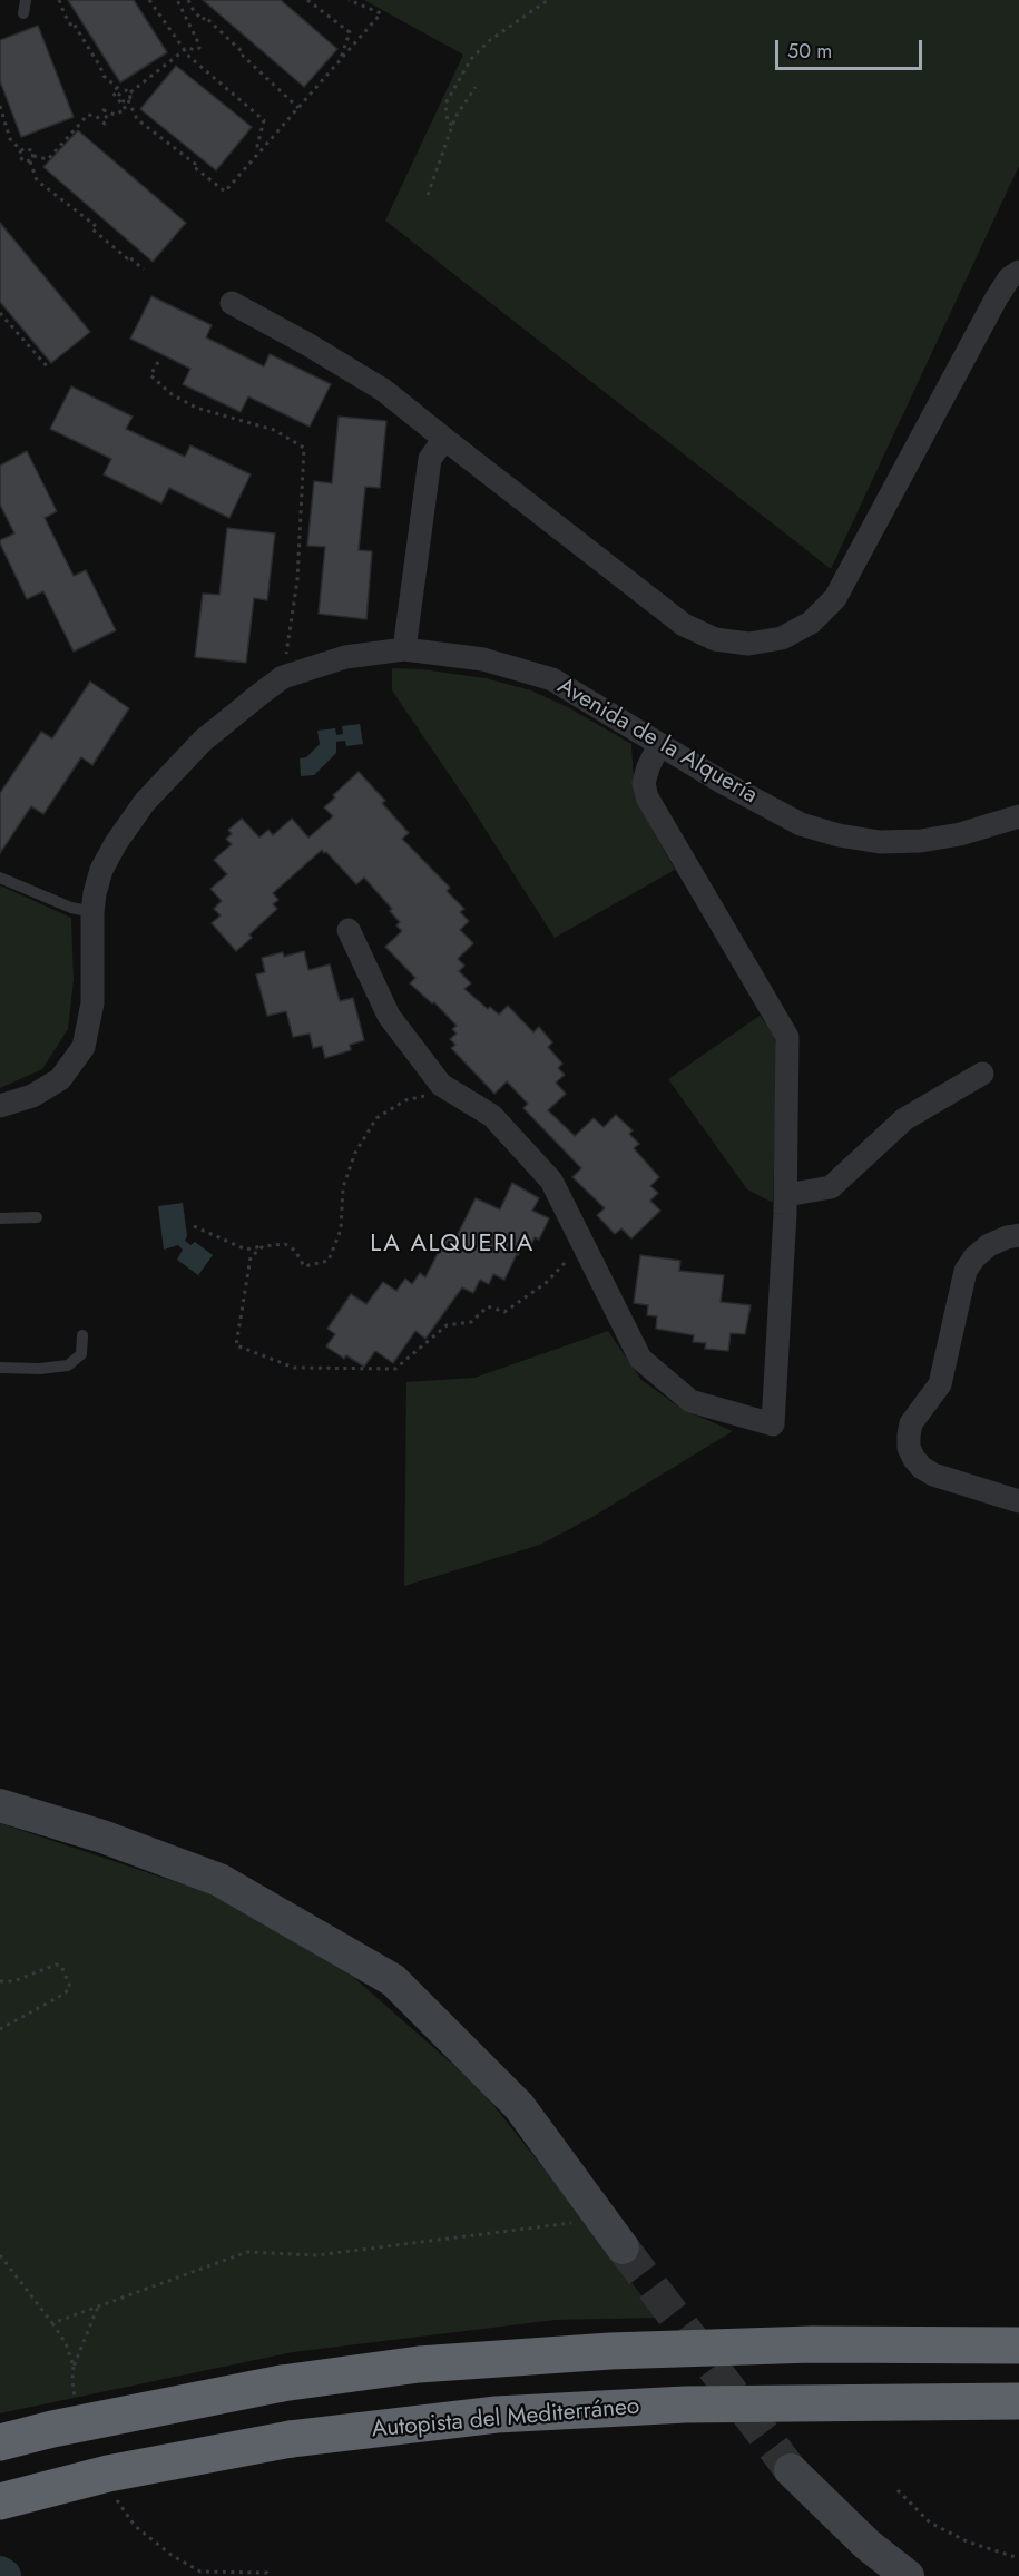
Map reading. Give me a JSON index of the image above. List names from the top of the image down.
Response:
{
  "streets": {
    "highway": ["Autopista del Mediterráneo"],
    "street": ["Avenida de la Alquería"]
  },
  "districts": ["LA ALQUERIA"],
  "scale_bar": "50 m"
}
